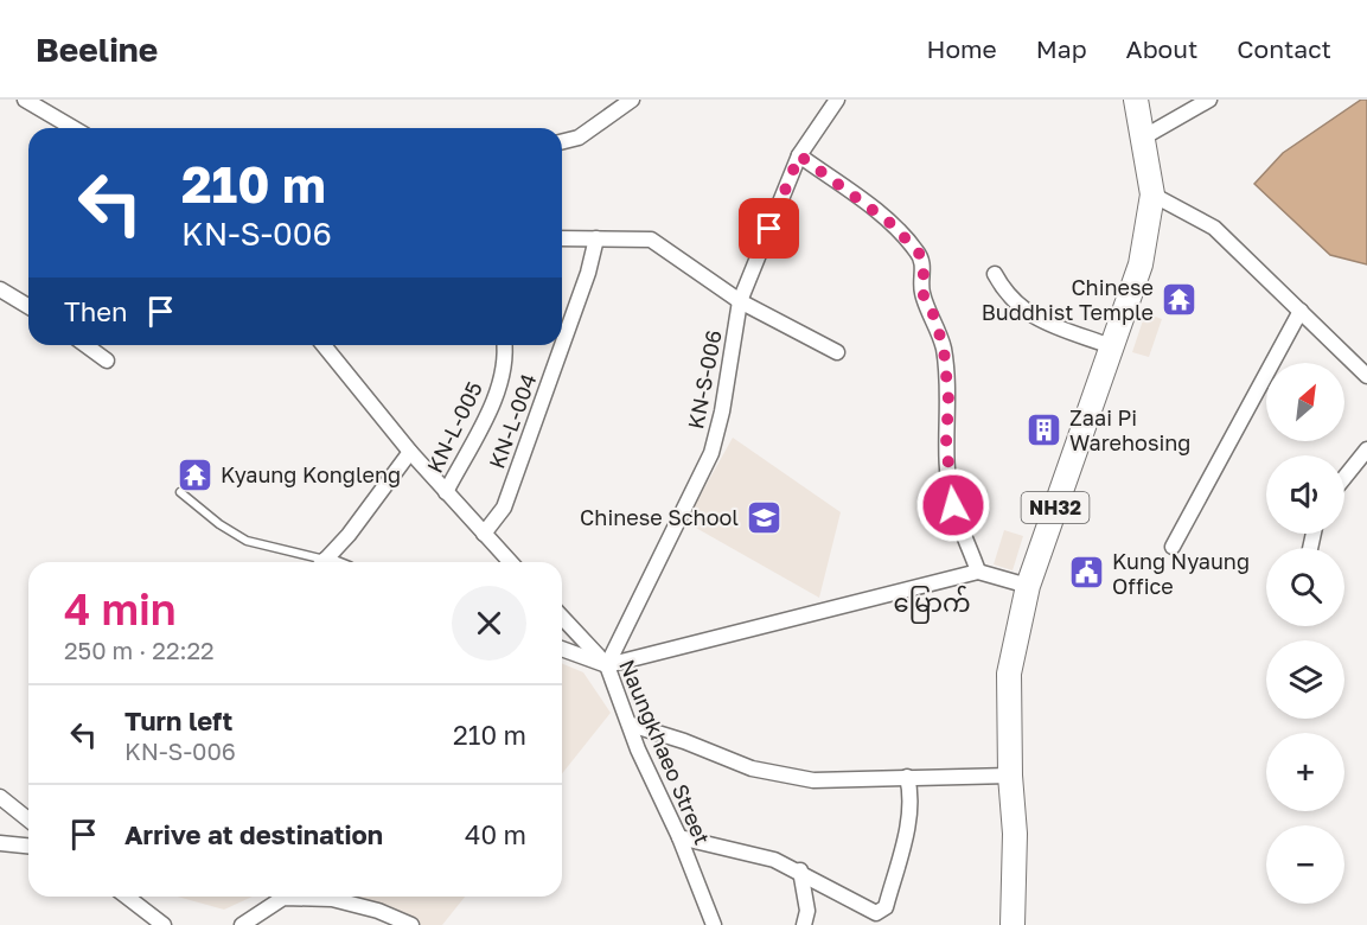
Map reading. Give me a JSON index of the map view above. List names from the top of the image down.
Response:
{
  "streets": {
    "highway": ["NH32"],
    "street": [
      "KN-S-006",
      "KN-L-004",
      "KN-L-005",
      "Naungkhaeo Street"
    ]
  },
  "crossings": [
    ["KN-S-006", "Naungkhaeo Street"]
  ],
  "districts": ["မြောက်"],
  "places": {
    "temple": ["Chinese Buddhist Temple", "Kyaung Kongleng"],
    "building": ["Zaai Pi Warehosing"],
    "school or university": ["Chinese School"],
    "public building": ["Kung Nyaung Office"]
  },
  "north": "top right",
  "page": {
    "header": "Beeline",
    "nav": [
      "Home",
      "Map",
      "About",
      "Contact"
    ],
    "turn": ["210 m", "KN-S-006"],
    "then": "Then",
    "map_buttons": ["+", "−"],
    "heading": ["4 min", "250 m · 22:22"],
    "list": [
      {
        "name": "Turn left",
        "note": "KN-S-006",
        "value": "210 m"
      },
      {
        "name": "Arrive at destination",
        "value": "40 m"
      }
    ]
  }
}
